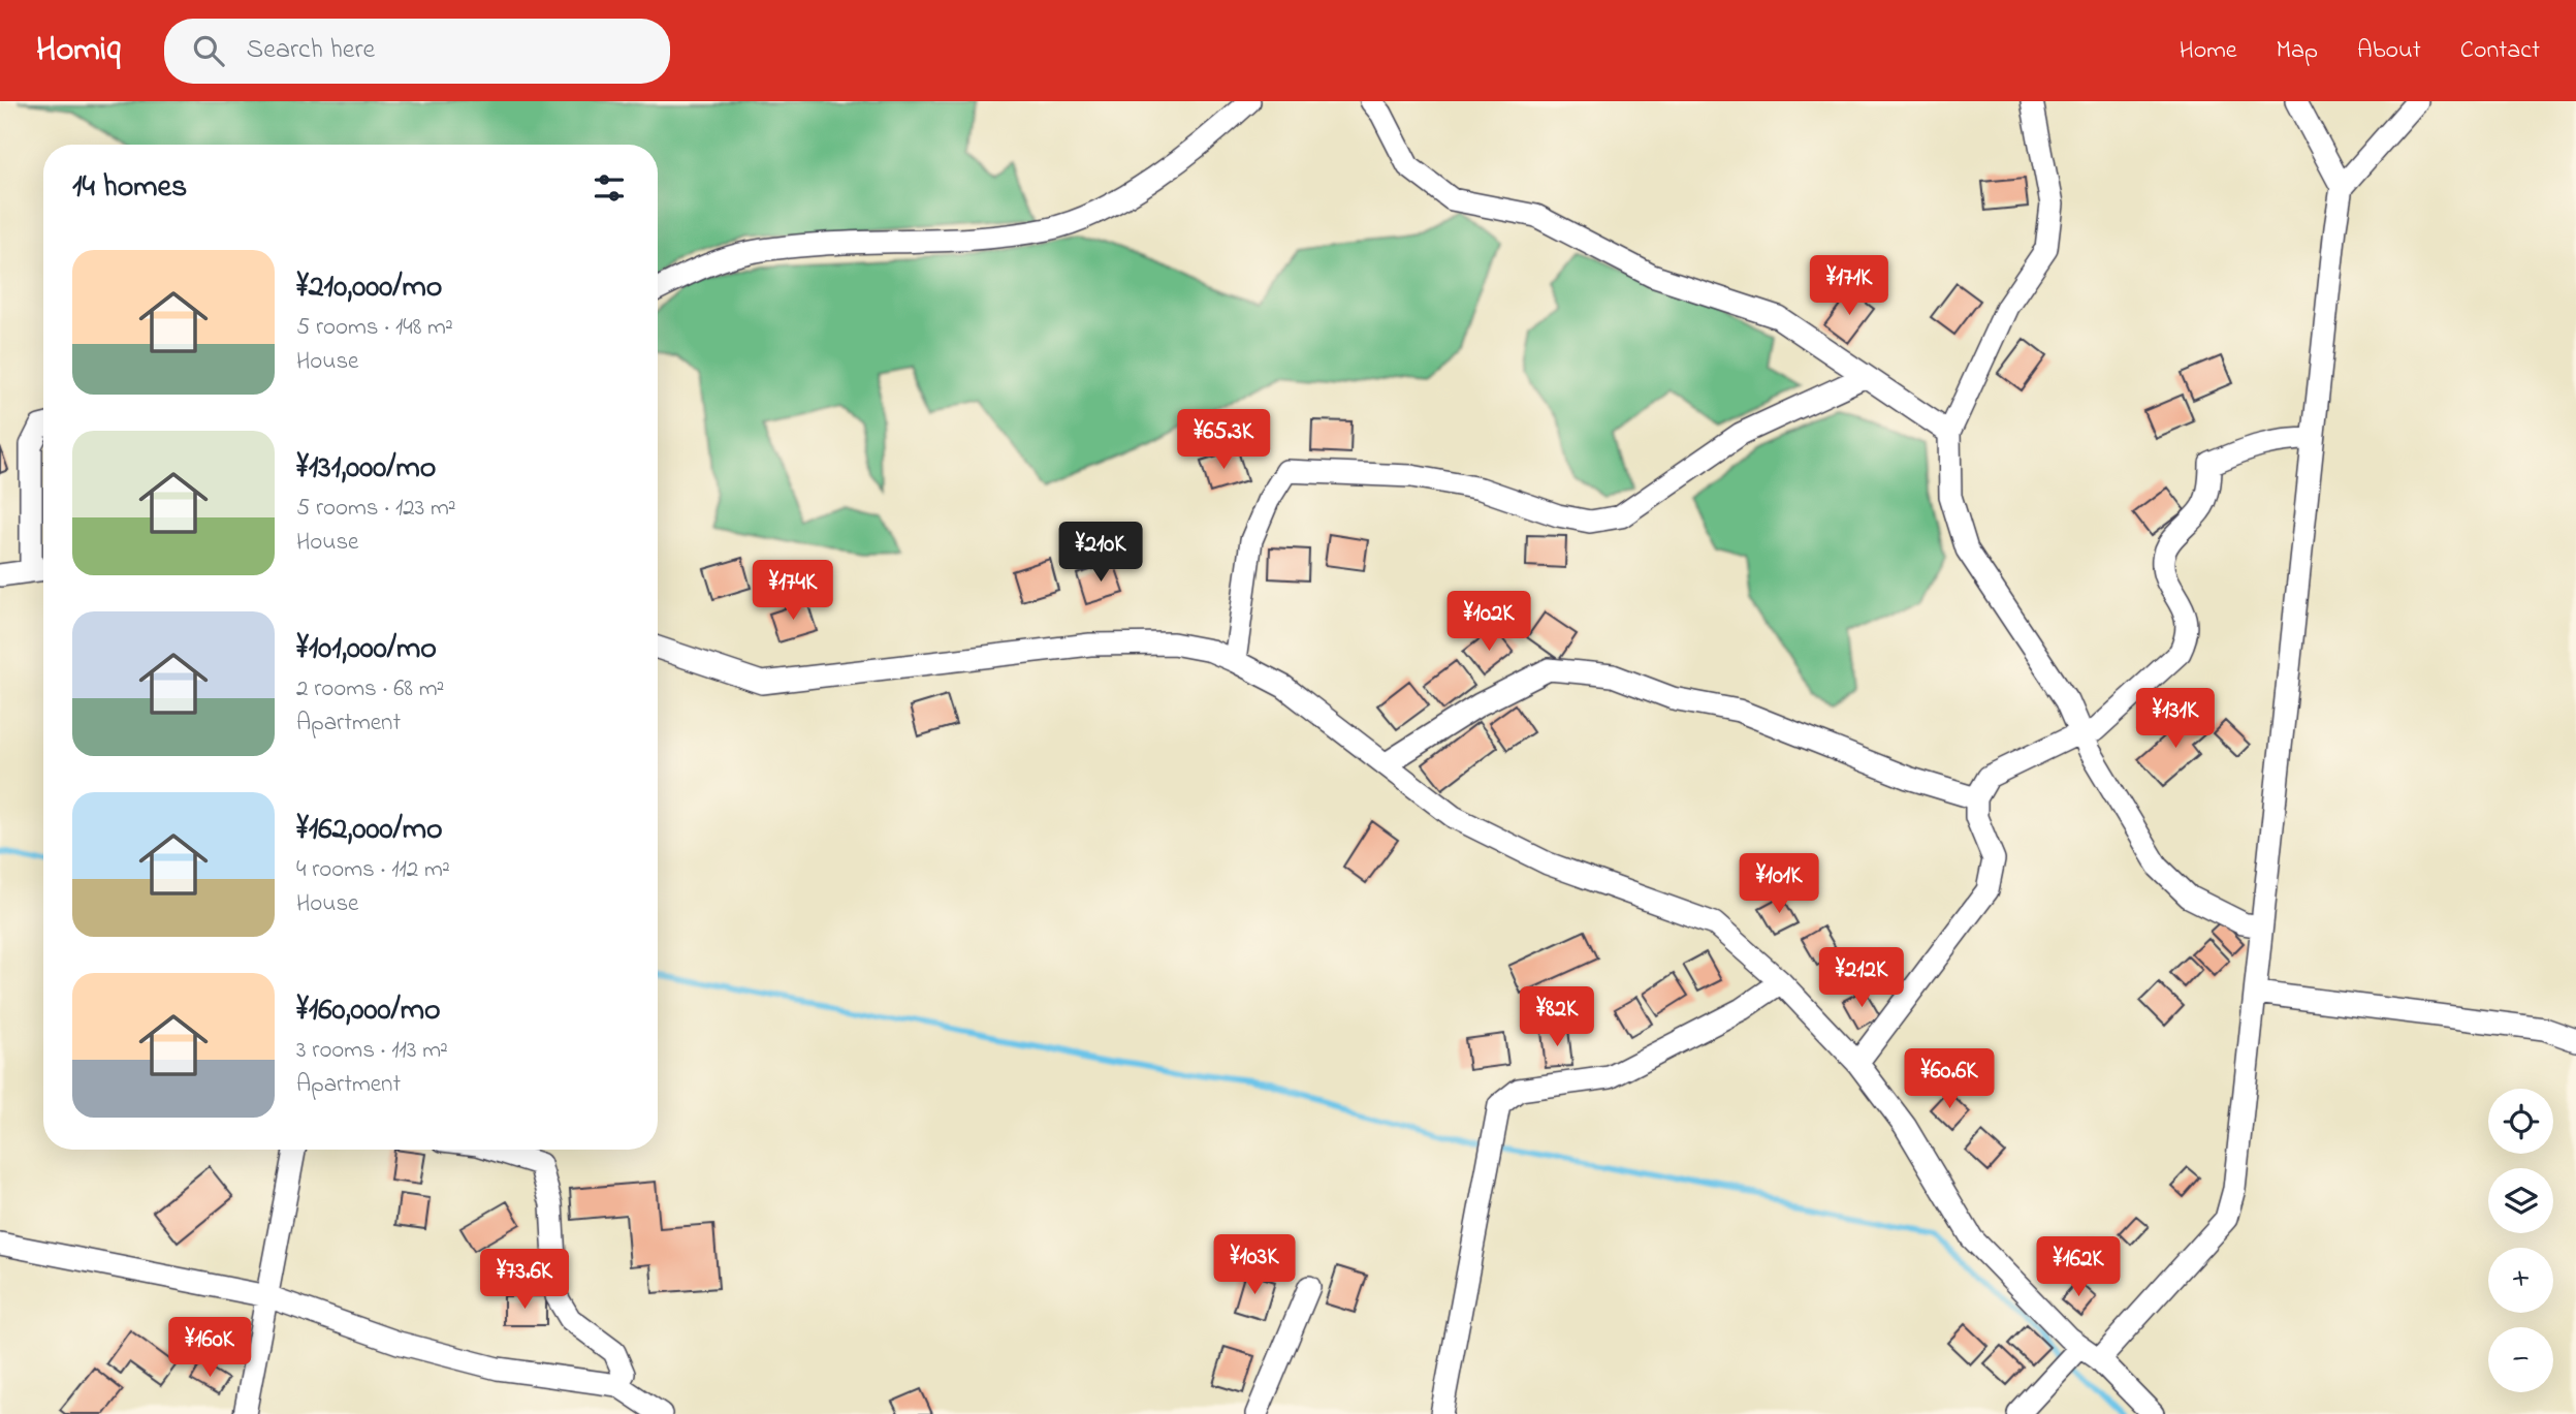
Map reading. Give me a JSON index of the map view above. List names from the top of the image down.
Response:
{
  "page": {
    "header": "Homiq",
    "search": "Search here",
    "nav": [
      "Home",
      "Map",
      "About",
      "Contact"
    ],
    "heading": "14 homes",
    "list": [
      {
        "name": "¥210,000/mo",
        "note": "5 rooms · 148 m² · House"
      },
      {
        "name": "¥131,000/mo",
        "note": "5 rooms · 123 m² · House"
      },
      {
        "name": "¥101,000/mo",
        "note": "2 rooms · 68 m² · Apartment"
      },
      {
        "name": "¥162,000/mo",
        "note": "4 rooms · 112 m² · House"
      },
      {
        "name": "¥160,000/mo",
        "note": "3 rooms · 113 m² · Apartment"
      }
    ],
    "price": [
      "¥171K",
      "¥65.3K",
      "¥210K",
      "¥174K",
      "¥102K",
      "¥131K",
      "¥101K",
      "¥212K",
      "¥82K",
      "¥60.6K",
      "¥103K",
      "¥162K",
      "¥73.6K",
      "¥160K"
    ],
    "map_buttons": ["+", "−"]
  }
}
